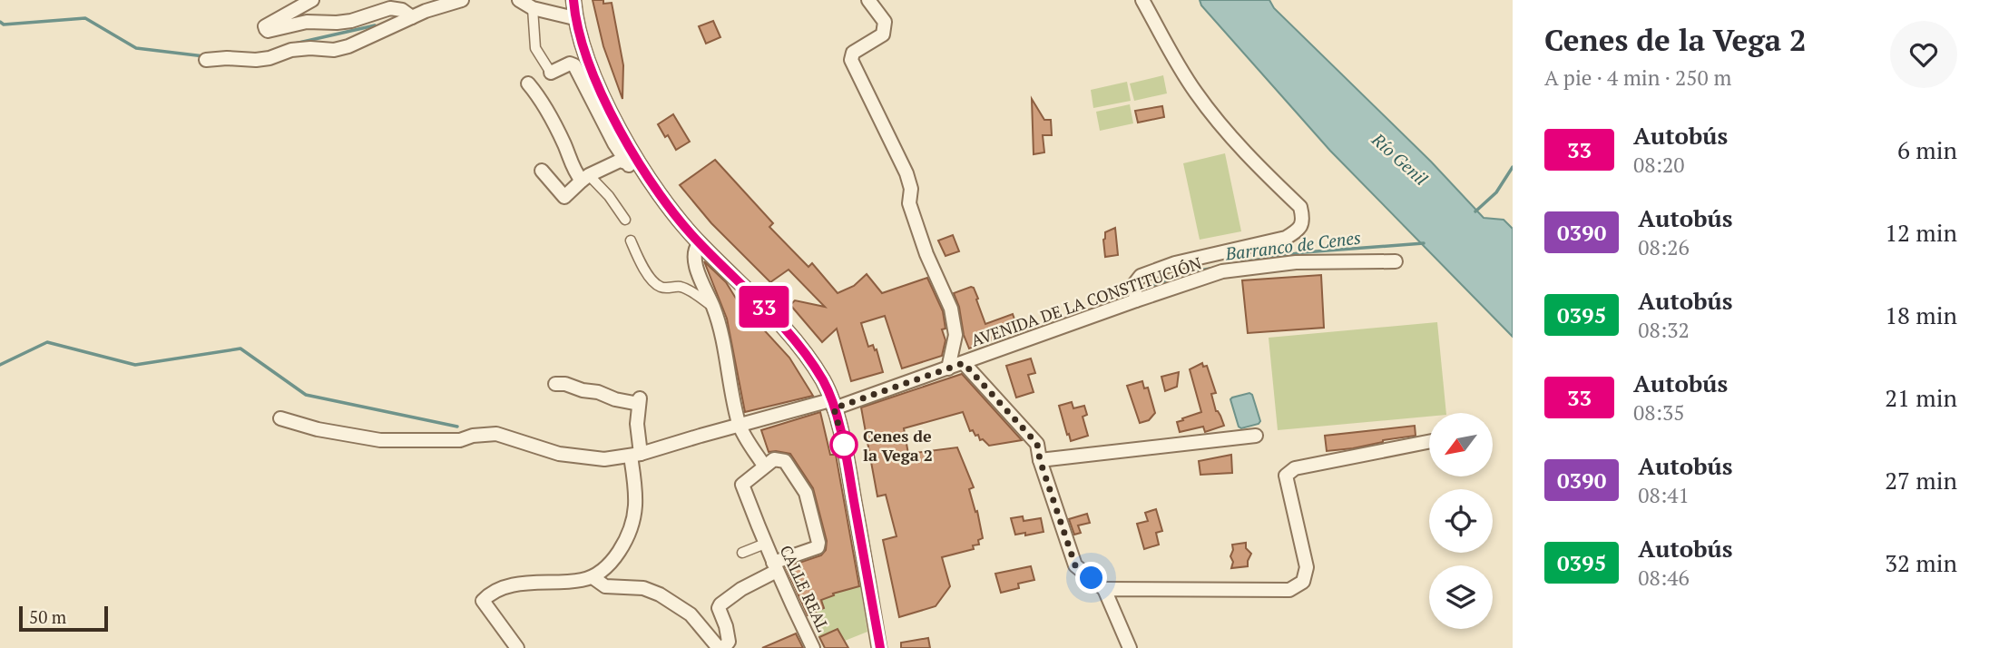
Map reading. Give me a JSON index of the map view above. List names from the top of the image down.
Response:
{
  "streets": {
    "street": ["AVENIDA DE LA CONSTITUCIÓN", "CALLE REAL"]
  },
  "water": ["Río Genil", "Barranco de Cenes"],
  "places": ["Cenes de la Vega 2"],
  "lines": ["bus line 33"],
  "scale_bar": "50 m",
  "north": "bottom left",
  "page": {
    "on_map": "33",
    "heading": ["Cenes de la Vega 2", "A pie · 4 min · 250 m"],
    "list": [
      {
        "mark": "33",
        "name": "Autobús",
        "note": "08:20",
        "value": "6 min"
      },
      {
        "mark": "0390",
        "name": "Autobús",
        "note": "08:26",
        "value": "12 min"
      },
      {
        "mark": "0395",
        "name": "Autobús",
        "note": "08:32",
        "value": "18 min"
      },
      {
        "mark": "33",
        "name": "Autobús",
        "note": "08:35",
        "value": "21 min"
      },
      {
        "mark": "0390",
        "name": "Autobús",
        "note": "08:41",
        "value": "27 min"
      },
      {
        "mark": "0395",
        "name": "Autobús",
        "note": "08:46",
        "value": "32 min"
      }
    ],
    "scale": "50 m"
  }
}
